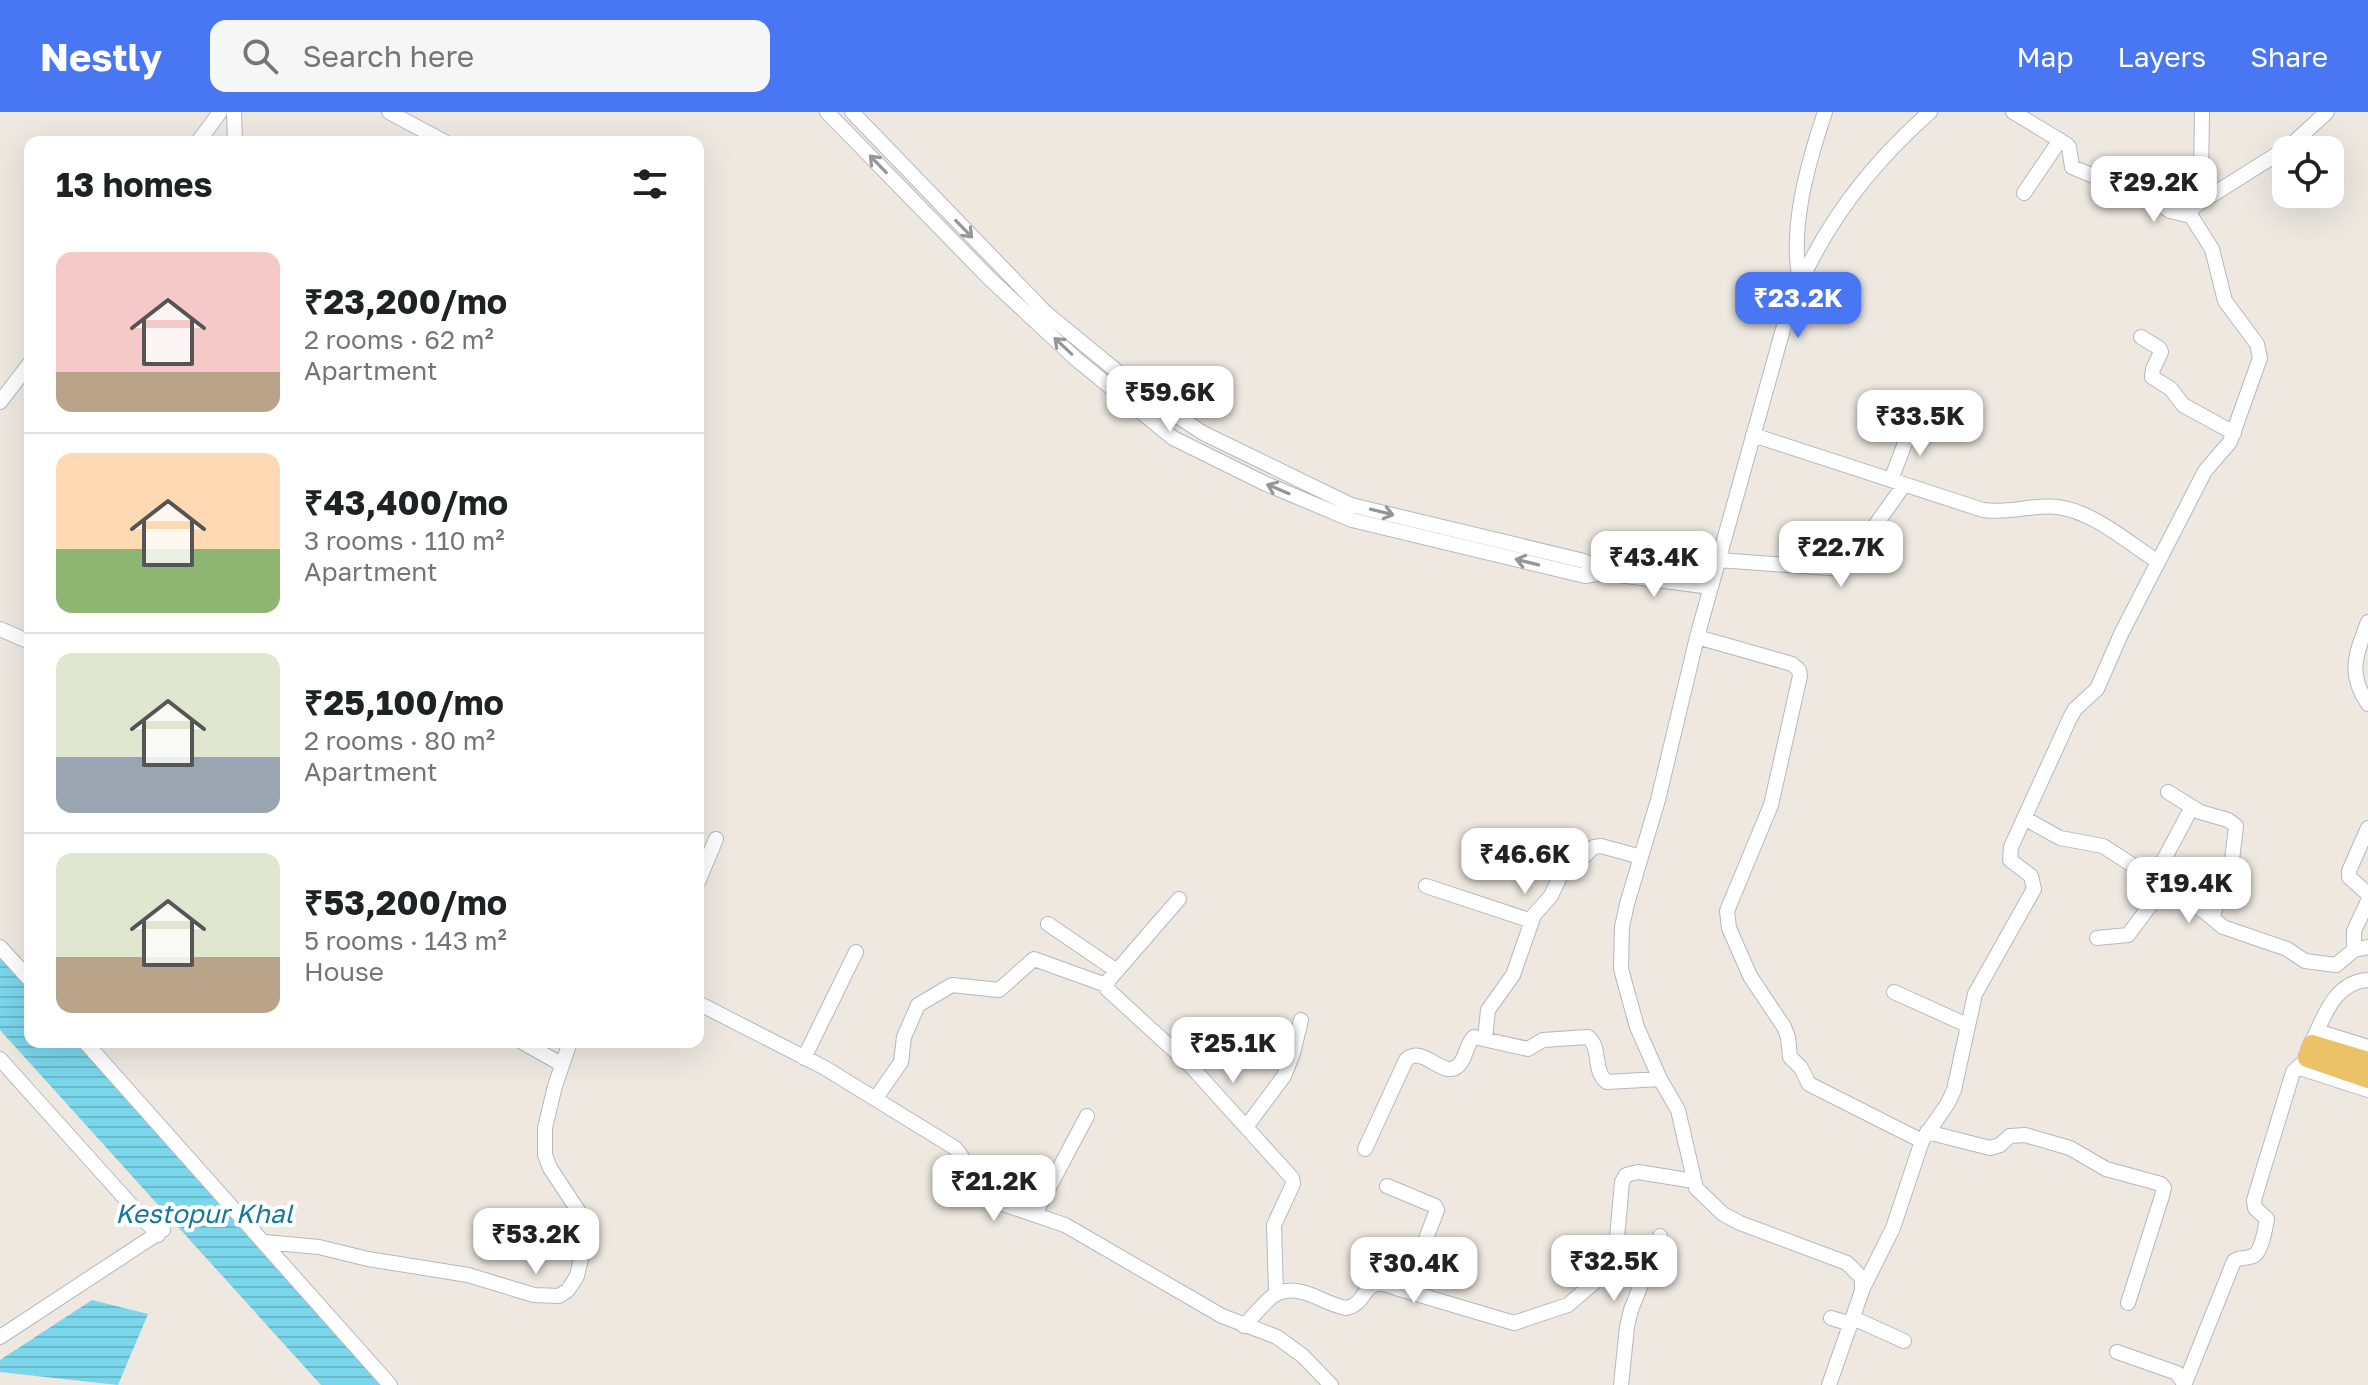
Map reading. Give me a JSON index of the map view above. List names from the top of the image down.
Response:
{
  "water": ["Kestopur Khal"],
  "page": {
    "header": "Nestly",
    "search": "Search here",
    "nav": ["Map", "Layers", "Share"],
    "heading": "13 homes",
    "price": [
      "₹29.2K",
      "₹23.2K",
      "₹59.6K",
      "₹33.5K",
      "₹22.7K",
      "₹43.4K",
      "₹46.6K",
      "₹19.4K",
      "₹25.1K",
      "₹21.2K",
      "₹53.2K",
      "₹32.5K",
      "₹30.4K"
    ],
    "list": [
      {
        "name": "₹23,200/mo",
        "note": "2 rooms · 62 m² · Apartment"
      },
      {
        "name": "₹43,400/mo",
        "note": "3 rooms · 110 m² · Apartment"
      },
      {
        "name": "₹25,100/mo",
        "note": "2 rooms · 80 m² · Apartment"
      },
      {
        "name": "₹53,200/mo",
        "note": "5 rooms · 143 m² · House"
      }
    ]
  }
}
